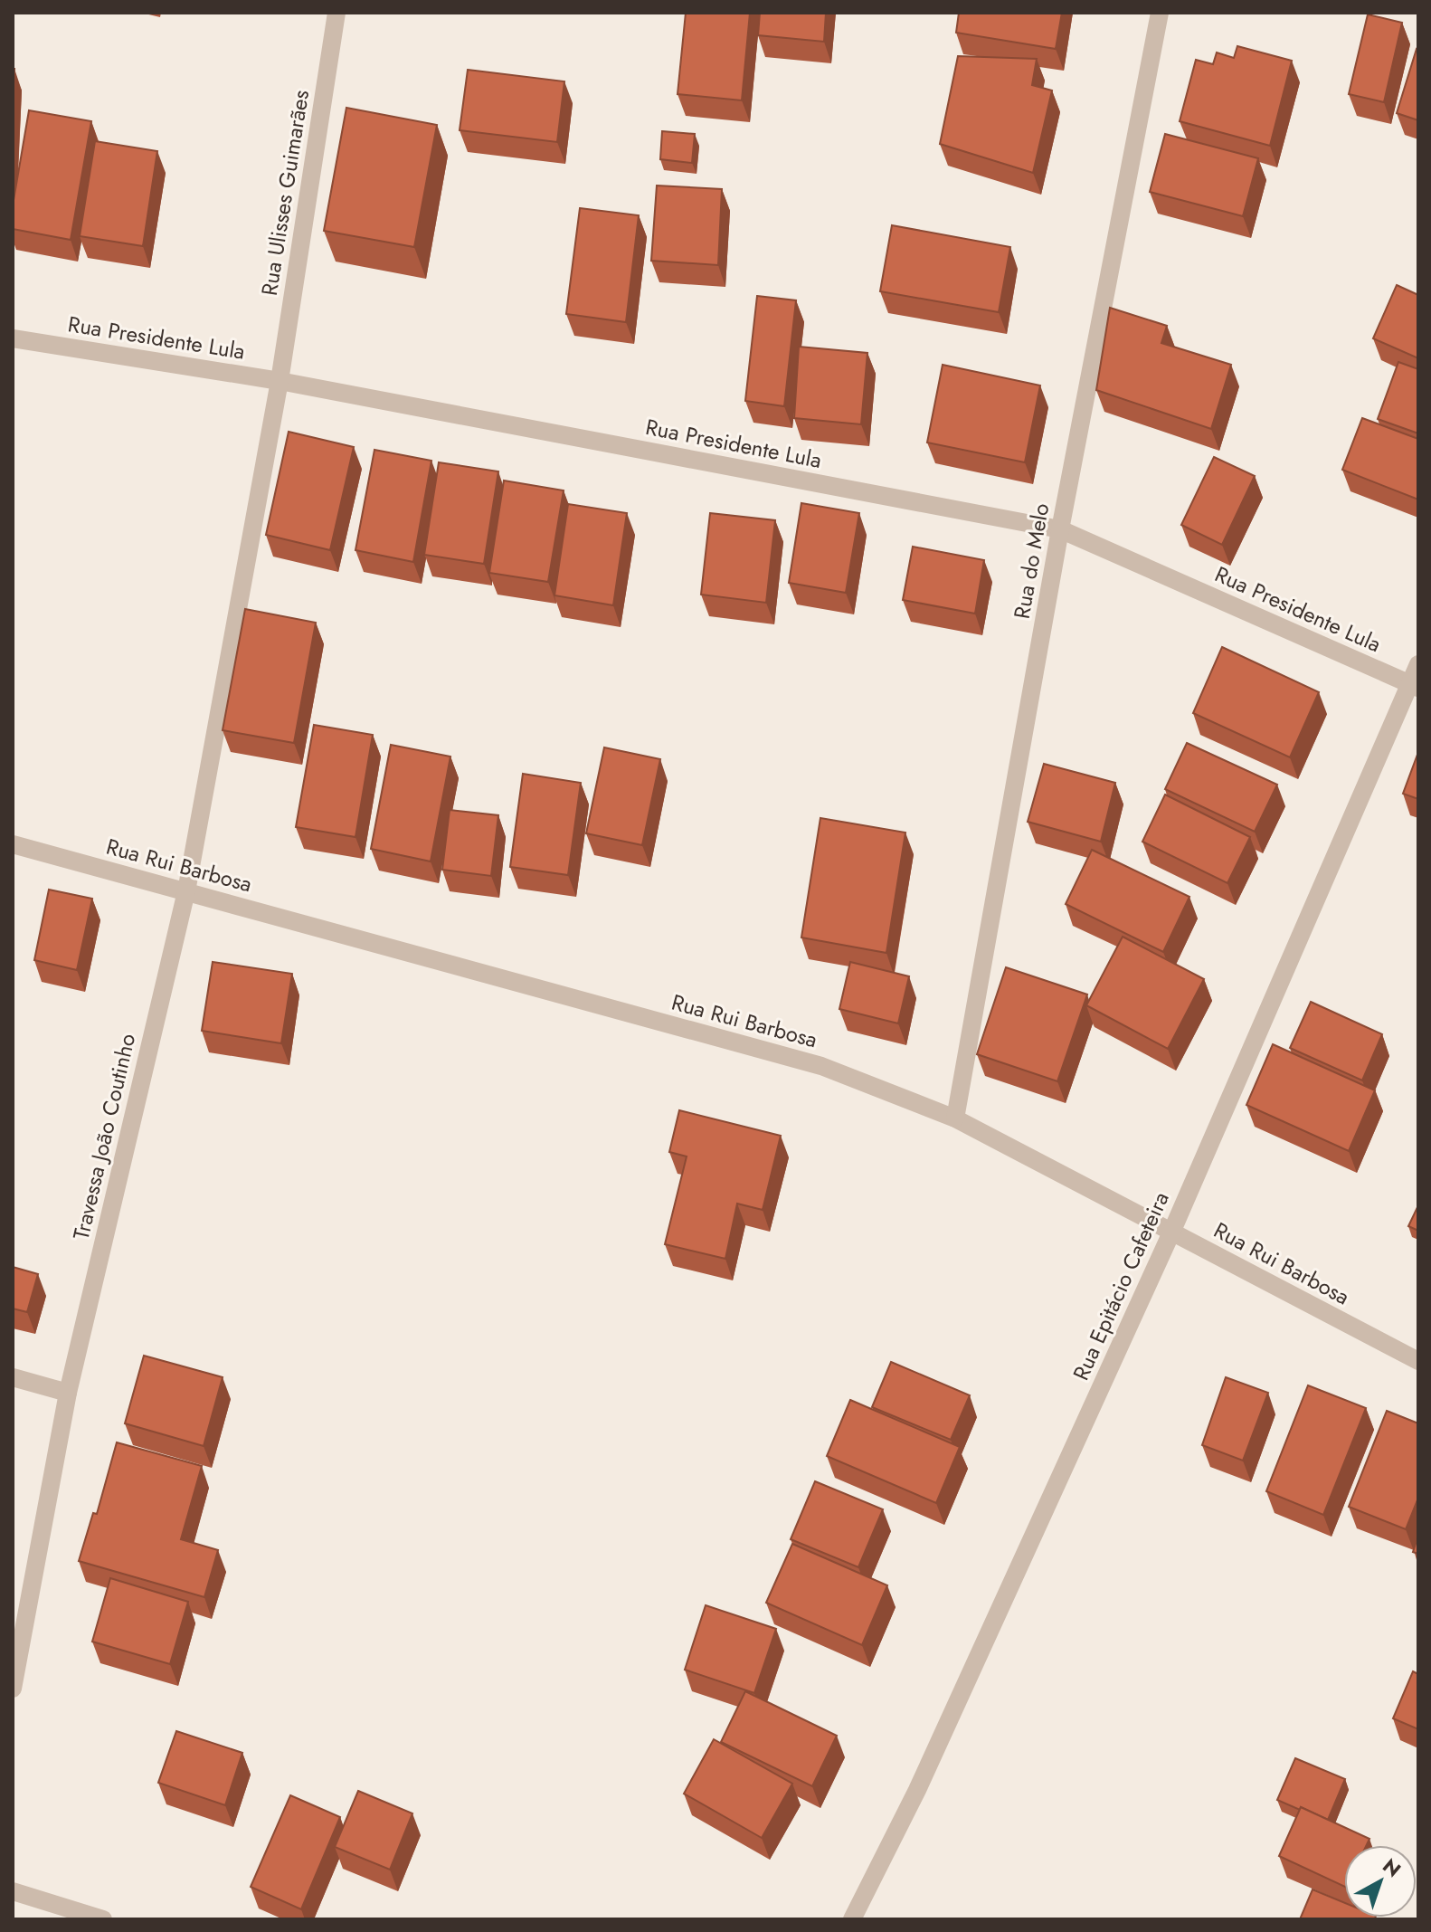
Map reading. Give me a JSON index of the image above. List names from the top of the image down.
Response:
{
  "streets": {
    "street": [
      "Rua Ulisses Guimarães",
      "Rua Presidente Lula",
      "Rua do Melo",
      "Rua Rui Barbosa",
      "Travessa João Coutinho",
      "Rua Epitácio Cafeteira"
    ]
  },
  "crossings": [
    ["Rua Ulisses Guimarães", "Rua Presidente Lula"],
    ["Rua Ulisses Guimarães", "Rua Rui Barbosa"],
    ["Rua Ulisses Guimarães", "Travessa João Coutinho"],
    ["Rua Presidente Lula", "Rua do Melo"],
    ["Rua Presidente Lula", "Rua Epitácio Cafeteira"],
    ["Rua do Melo", "Rua Rui Barbosa"],
    ["Rua Rui Barbosa", "Travessa João Coutinho"],
    ["Rua Rui Barbosa", "Rua Epitácio Cafeteira"]
  ],
  "north": "top right"
}
